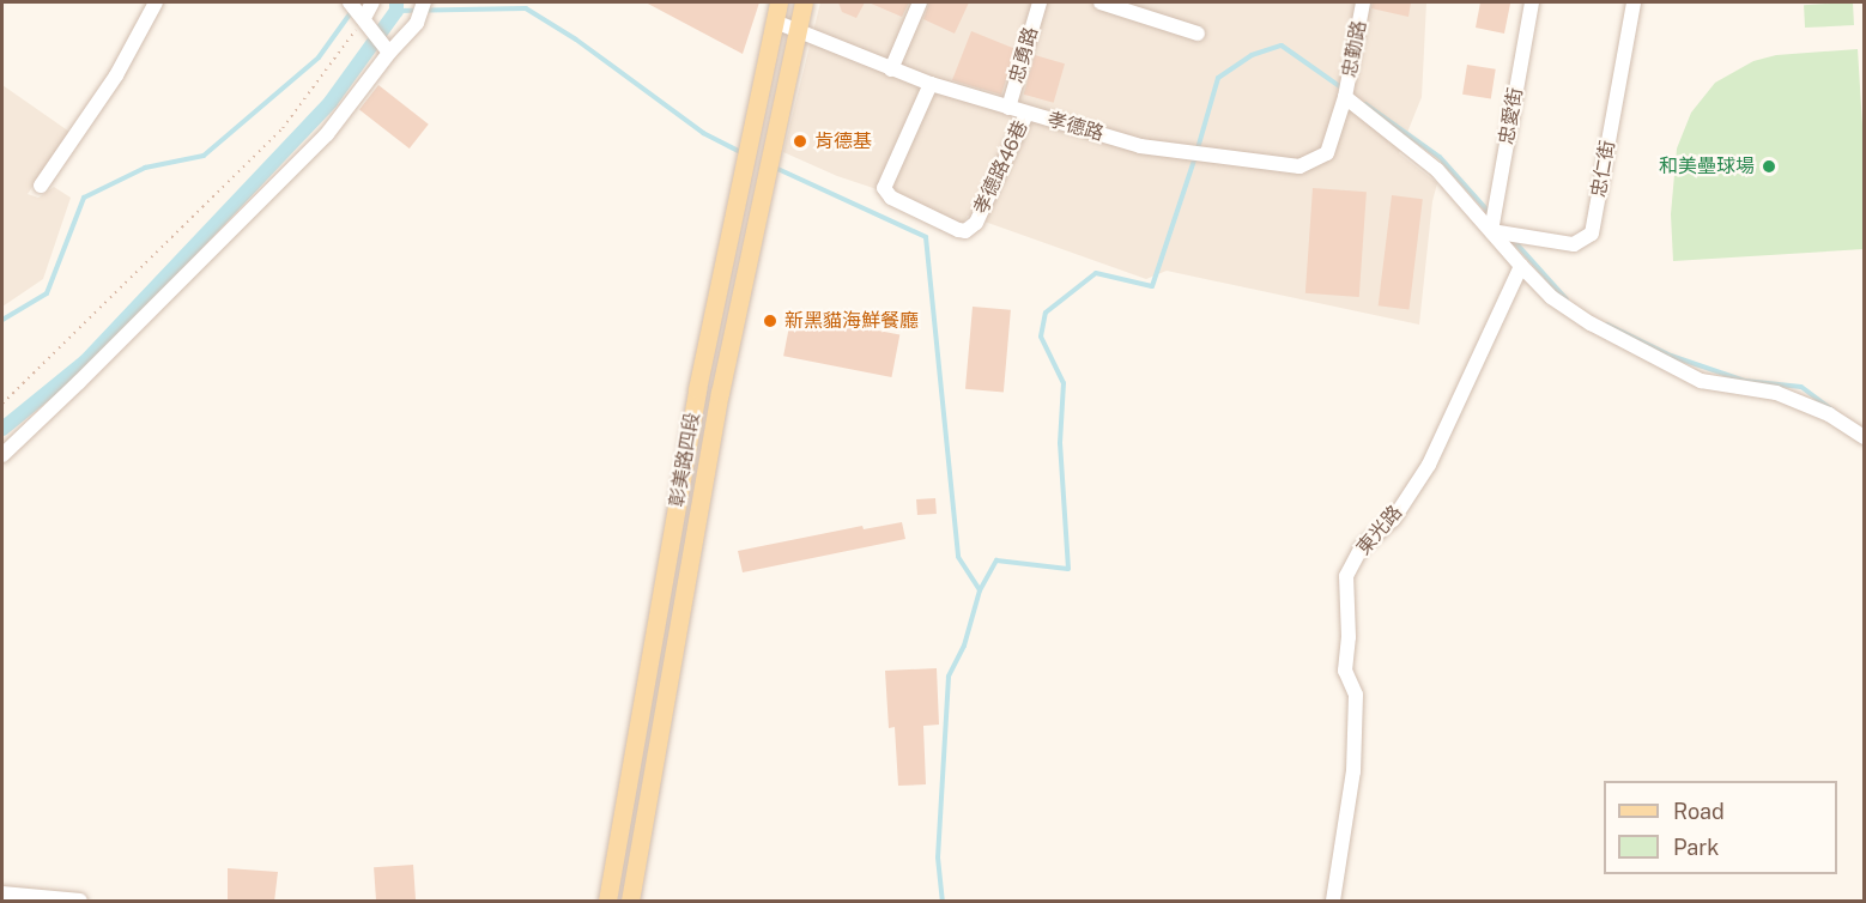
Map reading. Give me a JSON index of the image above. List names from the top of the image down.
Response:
{
  "streets": {
    "main road": ["彰美路四段"],
    "street": [
      "忠勤路",
      "忠勇路",
      "忠愛街",
      "孝德路",
      "孝德路46巷",
      "忠仁街",
      "東光路"
    ]
  },
  "crossings": [
    ["忠勤路", "孝德路"],
    ["忠勇路", "孝德路"],
    ["忠愛街", "忠仁街"],
    ["孝德路", "孝德路46巷"],
    ["孝德路", "彰美路四段"]
  ],
  "places": ["肯德基", "和美壘球場", "新黑貓海鮮餐廳"],
  "legend": ["Road", "Park"]
}
